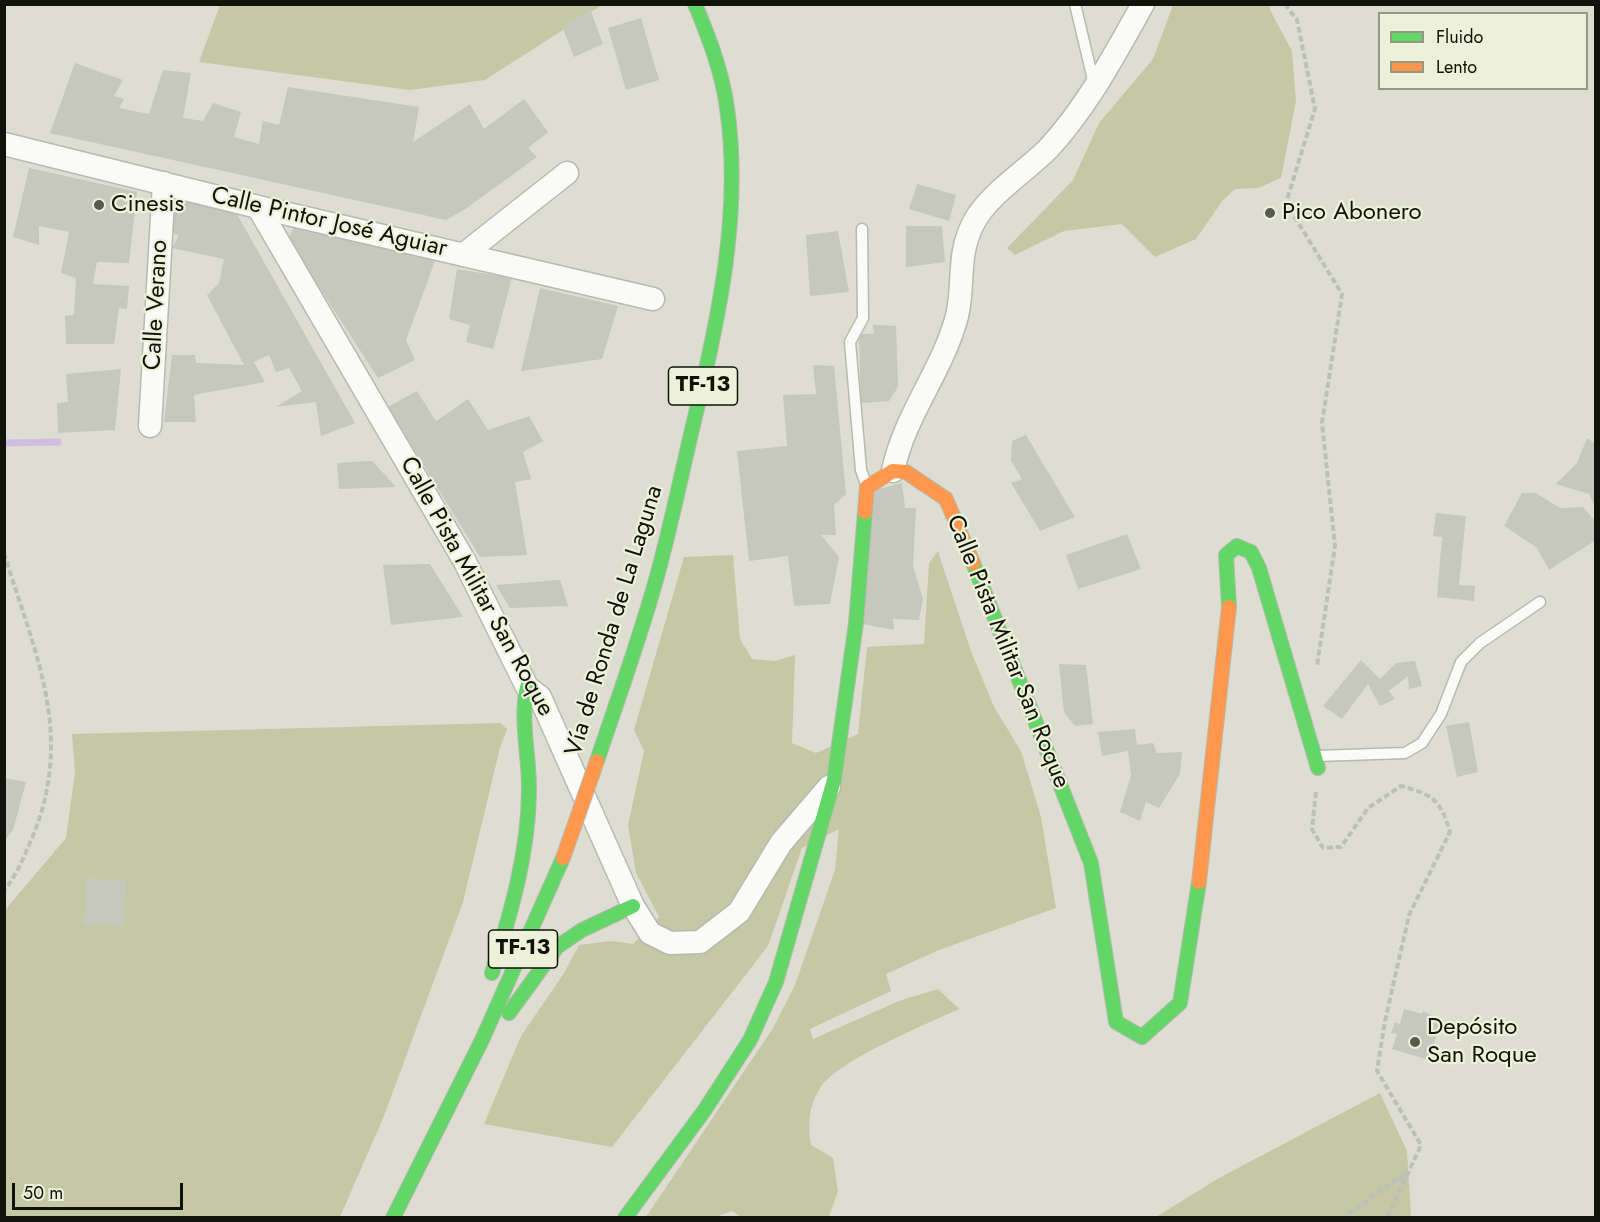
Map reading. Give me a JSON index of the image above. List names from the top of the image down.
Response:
{
  "streets": {
    "street": [
      "Calle Pintor José Aguiar",
      "Calle Verano",
      "TF-13",
      "Calle Pista Militar San Roque",
      "Vía de Ronda de La Laguna"
    ]
  },
  "crossings": [
    ["Calle Pintor José Aguiar", "Calle Verano"],
    ["Calle Pintor José Aguiar", "Calle Pista Militar San Roque"]
  ],
  "places": ["Cinesis", "Pico Abonero", "Depósito San Roque"],
  "legend": ["Fluido", "Lento"],
  "scale_bar": "50 m"
}
